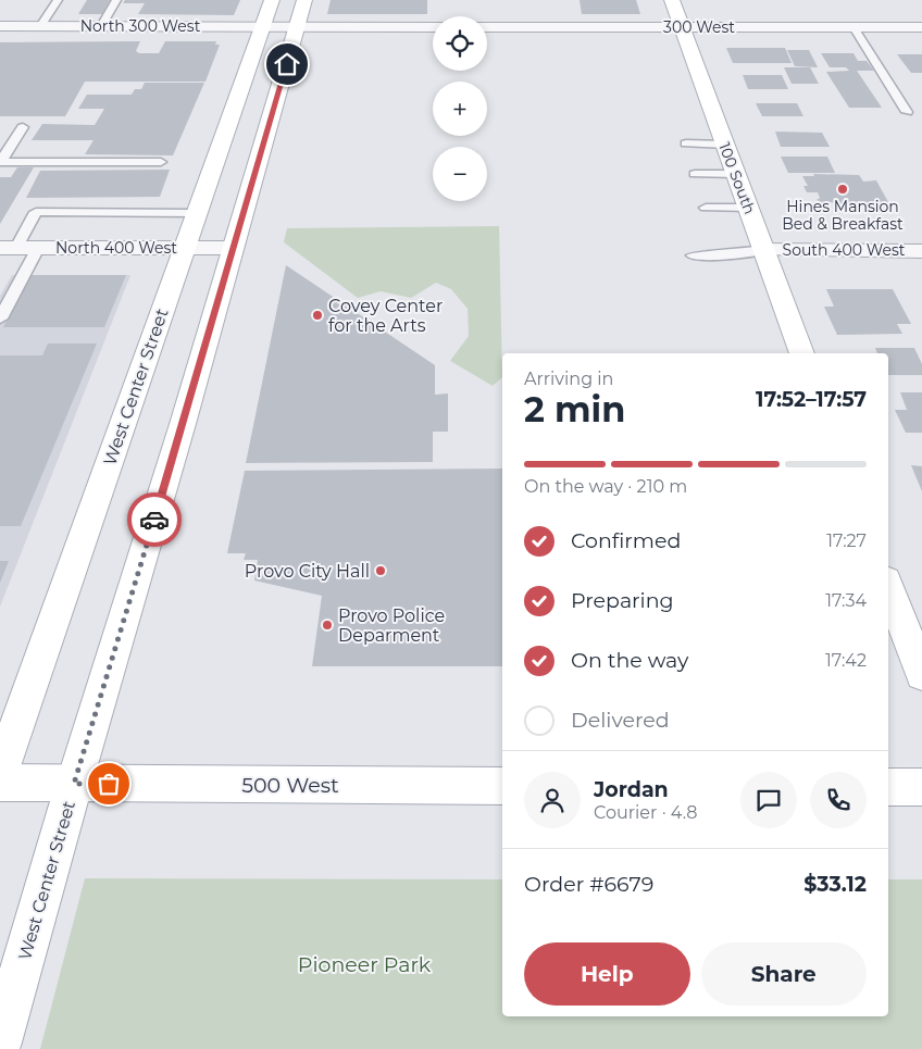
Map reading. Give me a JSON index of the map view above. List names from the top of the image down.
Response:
{
  "streets": {
    "main road": ["100 South", "West Center Street", "500 West"],
    "street": [
      "North 300 West",
      "300 West",
      "North 400 West",
      "South 400 West"
    ]
  },
  "crossings": [
    ["North 300 West", "West Center Street"],
    ["300 West", "100 South"],
    ["100 South", "South 400 West"],
    ["North 400 West", "West Center Street"],
    ["West Center Street", "500 West"]
  ],
  "parks": ["Pioneer Park"],
  "places": [
    "Hines Mansion Bed & Breakfast",
    "Covey Center for the Arts",
    "Provo City Hall",
    "Provo Police Deparment"
  ],
  "page": {
    "map_buttons": ["+", "−"],
    "heading": ["2 min", "Arriving in", "17:52–17:57"],
    "panel": [
      "Jordan",
      "Courier · 4.8",
      "Order #6679",
      "$33.12"
    ],
    "bar": "On the way · 210 m",
    "list": [
      ["Confirmed", "17:27"],
      ["Preparing", "17:34"],
      ["On the way", "17:42"],
      "Delivered"
    ],
    "buttons": ["Help", "Share"]
  }
}
